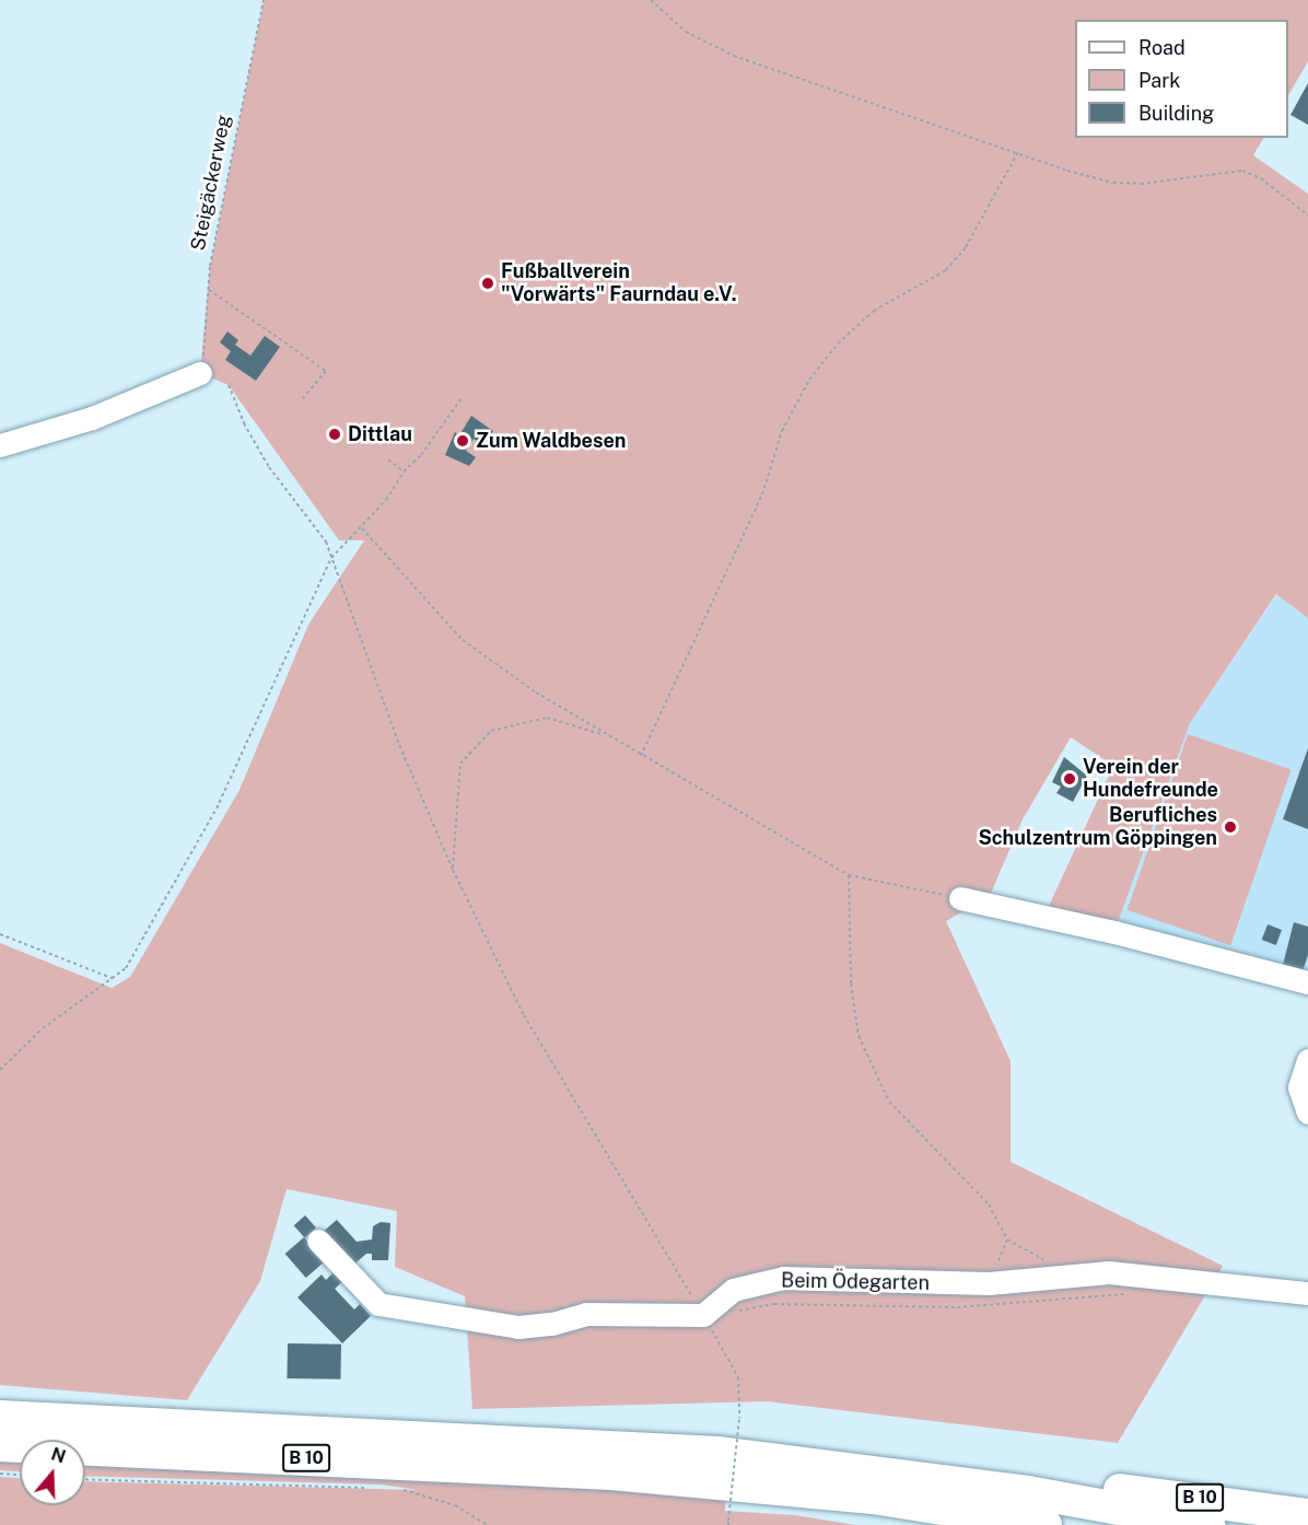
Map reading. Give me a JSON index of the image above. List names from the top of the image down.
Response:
{
  "streets": {
    "highway": ["B 10"],
    "lane": ["Beim Ödegarten"],
    "path": ["Steigäckerweg"]
  },
  "places": [
    "Fußballverein \"Vorwärts\" Faurndau e.V.",
    "Dittlau",
    "Zum Waldbesen",
    "Verein der Hundefreunde",
    "Berufliches Schulzentrum Göppingen"
  ],
  "legend": ["Road", "Park", "Building"],
  "north": "top"
}
